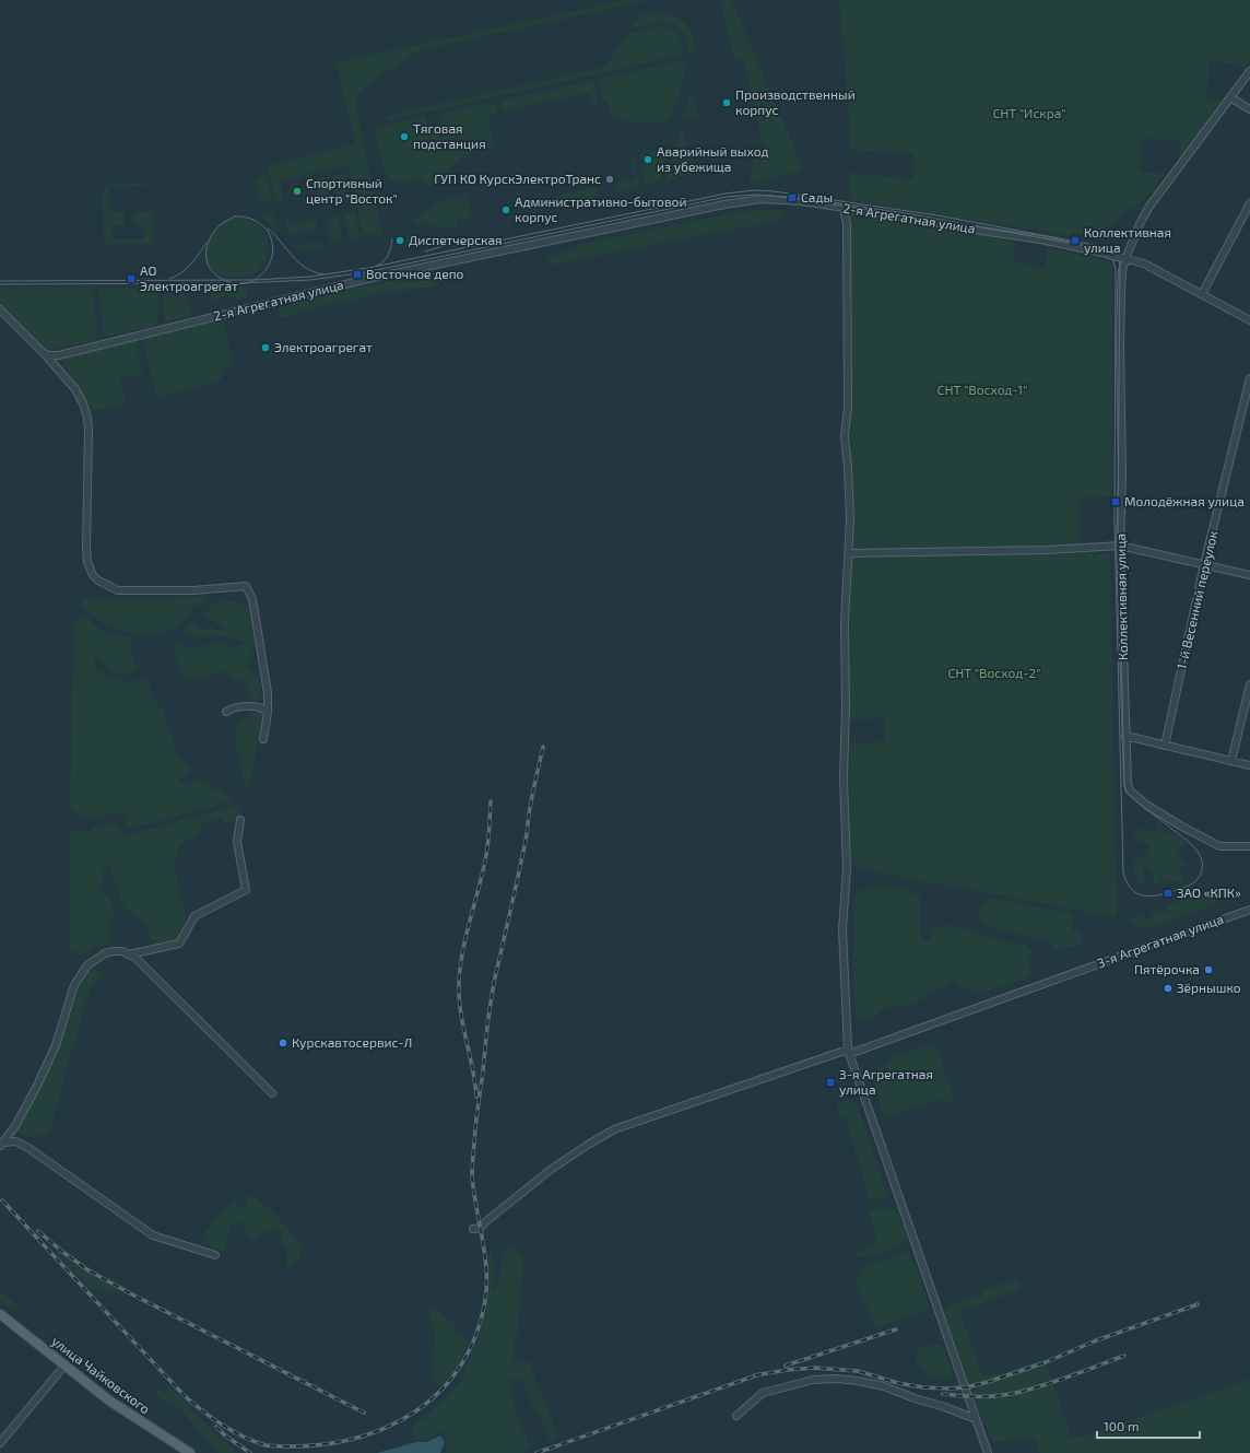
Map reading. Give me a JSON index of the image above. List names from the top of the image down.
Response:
{
  "streets": {
    "main road": ["улица Чайковского"],
    "street": [
      "2-я Агрегатная улица",
      "Коллективная улица",
      "1-й Весенний переулок",
      "3-я Агрегатная улица"
    ]
  },
  "crossings": [
    ["2-я Агрегатная улица", "Коллективная улица"]
  ],
  "parks": ["СНТ \"Искра\"", "СНТ \"Восход-1\"", "СНТ \"Восход-2\""],
  "places": {
    "other": [
      "Производственный корпус",
      "Тяговая подстанция",
      "Аварийный выход из убежища",
      "ГУП КО КурскЭлектроТранс",
      "Спортивный центр \"Восток\"",
      "Административно-бытовой корпус",
      "Диспетчерская",
      "Электроагрегат",
      "Пятёрочка",
      "Зёрнышко",
      "Курскавтосервис-Л"
    ],
    "transit": [
      "Сады",
      "Коллективная улица",
      "Восточное депо",
      "АО Электроагрегат",
      "Молодёжная улица",
      "ЗАО «КПК»",
      "3-я Агрегатная улица"
    ]
  },
  "scale_bar": "100 m"
}
